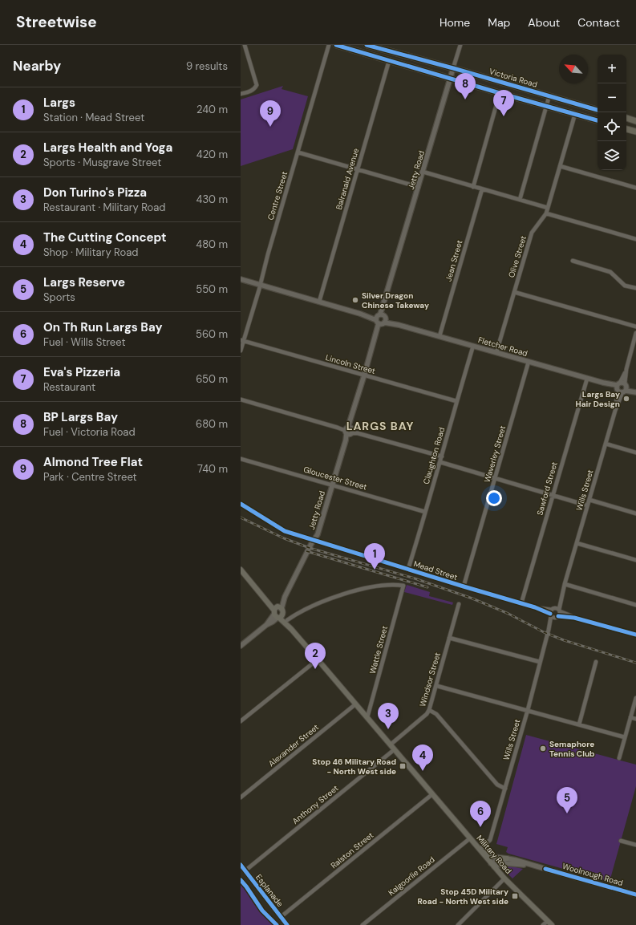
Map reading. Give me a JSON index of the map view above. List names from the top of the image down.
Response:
{
  "streets": {
    "highway": ["Victoria Road"],
    "main road": ["Military Road"],
    "street": [
      "Jetty Road",
      "Balranald Avenue",
      "Centre Street",
      "Olive Street",
      "Jean Street",
      "Fletcher Road",
      "Lincoln Street",
      "Waverley Street",
      "Claughton Road",
      "Gloucester Street",
      "Sawford Street",
      "Wills Street",
      "Mead Street",
      "Wattle Street",
      "Windsor Street",
      "Alexander Street",
      "Anthony Street",
      "Ralston Street",
      "Woolnough Road",
      "Kalgoorlie Road",
      "Esplanade"
    ]
  },
  "crossings": [
    ["Victoria Road", "Jetty Road"],
    ["Jetty Road", "Fletcher Road"],
    ["Jetty Road", "Lincoln Street"],
    ["Jetty Road", "Gloucester Street"],
    ["Jetty Road", "Mead Street"],
    ["Jetty Road", "Military Road"],
    ["Balranald Avenue", "Fletcher Road"],
    ["Centre Street", "Fletcher Road"],
    ["Centre Street", "Lincoln Street"],
    ["Olive Street", "Fletcher Road"],
    ["Jean Street", "Fletcher Road"],
    ["Fletcher Road", "Waverley Street"],
    ["Fletcher Road", "Claughton Road"],
    ["Fletcher Road", "Sawford Street"],
    ["Fletcher Road", "Wills Street"],
    ["Lincoln Street", "Claughton Road"],
    ["Waverley Street", "Mead Street"],
    ["Claughton Road", "Gloucester Street"],
    ["Claughton Road", "Mead Street"],
    ["Sawford Street", "Mead Street"],
    ["Wills Street", "Mead Street"],
    ["Wills Street", "Military Road"],
    ["Wattle Street", "Military Road"],
    ["Windsor Street", "Military Road"],
    ["Alexander Street", "Military Road"],
    ["Anthony Street", "Military Road"],
    ["Anthony Street", "Esplanade"],
    ["Ralston Street", "Military Road"],
    ["Ralston Street", "Esplanade"],
    ["Military Road", "Woolnough Road"],
    ["Military Road", "Kalgoorlie Road"]
  ],
  "districts": ["LARGS BAY"],
  "places": {
    "other": ["Silver Dragon Chinese Takeway", "Largs Bay Hair Design", "Semaphore Tennis Club"],
    "transit": ["Stop 46 Military Road - North West side", "Stop 45D Military Road - North West side"]
  },
  "north": "top left",
  "page": {
    "header": "Streetwise",
    "nav": [
      "Home",
      "Map",
      "About",
      "Contact"
    ],
    "heading": ["Nearby", "9 results"],
    "map_buttons": ["+", "−"],
    "pins": [
      "8",
      "7",
      "9",
      "1",
      "2",
      "3",
      "4",
      "5",
      "6"
    ],
    "list": [
      {
        "mark": "1",
        "name": "Largs",
        "note": "Station · Mead Street",
        "value": "240 m"
      },
      {
        "mark": "2",
        "name": "Largs Health and Yoga",
        "note": "Sports · Musgrave Street",
        "value": "420 m"
      },
      {
        "mark": "3",
        "name": "Don Turino's Pizza",
        "note": "Restaurant · Military Road",
        "value": "430 m"
      },
      {
        "mark": "4",
        "name": "The Cutting Concept",
        "note": "Shop · Military Road",
        "value": "480 m"
      },
      {
        "mark": "5",
        "name": "Largs Reserve",
        "note": "Sports",
        "value": "550 m"
      },
      {
        "mark": "6",
        "name": "On Th Run Largs Bay",
        "note": "Fuel · Wills Street",
        "value": "560 m"
      },
      {
        "mark": "7",
        "name": "Eva's Pizzeria",
        "note": "Restaurant",
        "value": "650 m"
      },
      {
        "mark": "8",
        "name": "BP Largs Bay",
        "note": "Fuel · Victoria Road",
        "value": "680 m"
      },
      {
        "mark": "9",
        "name": "Almond Tree Flat",
        "note": "Park · Centre Street",
        "value": "740 m"
      }
    ]
  }
}
